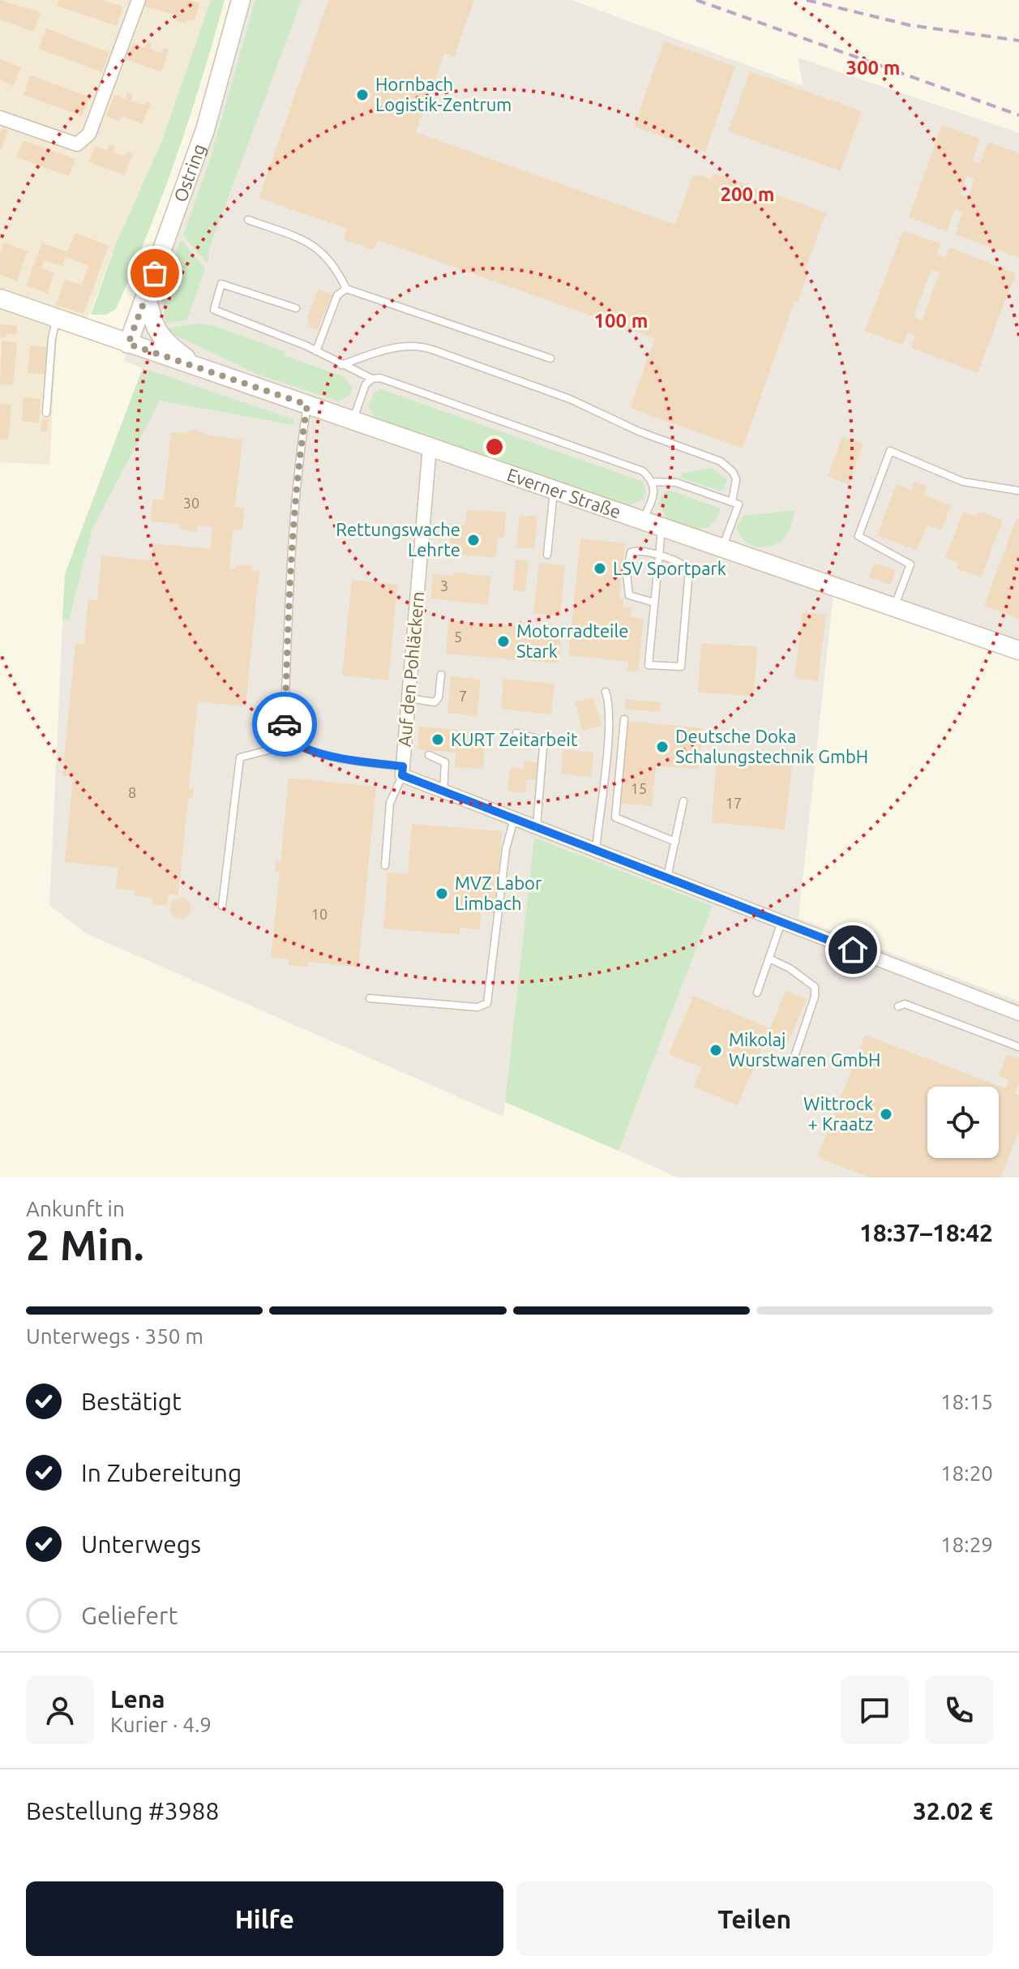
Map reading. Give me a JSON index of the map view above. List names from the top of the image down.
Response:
{
  "streets": {
    "street": ["Ostring", "Everner Straße", "Auf den Pohläckern"]
  },
  "crossings": [
    ["Ostring", "Everner Straße"],
    ["Everner Straße", "Auf den Pohläckern"]
  ],
  "places": [
    "Hornbach Logistik-Zentrum",
    "Rettungswache Lehrte",
    "LSV Sportpark",
    "Motorradteile Stark",
    "KURT Zeitarbeit",
    "Deutsche Doka Schalungstechnik GmbH",
    "MVZ Labor Limbach",
    "Mikolaj Wurstwaren GmbH",
    "Wittrock + Kraatz"
  ],
  "house_numbers": [
    "30",
    "3",
    "5",
    "7",
    "15",
    "8",
    "17",
    "10"
  ],
  "page": {
    "heading": ["2 Min.", "Ankunft in", "18:37–18:42"],
    "panel": [
      "Lena",
      "Kurier · 4.9",
      "Bestellung #3988",
      "32.02 €"
    ],
    "bar": "Unterwegs · 350 m",
    "list": [
      ["Bestätigt", "18:15"],
      ["In Zubereitung", "18:20"],
      ["Unterwegs", "18:29"],
      "Geliefert"
    ],
    "buttons": ["Hilfe", "Teilen"]
  },
  "rings": ["300 m", "200 m", "100 m"]
}
